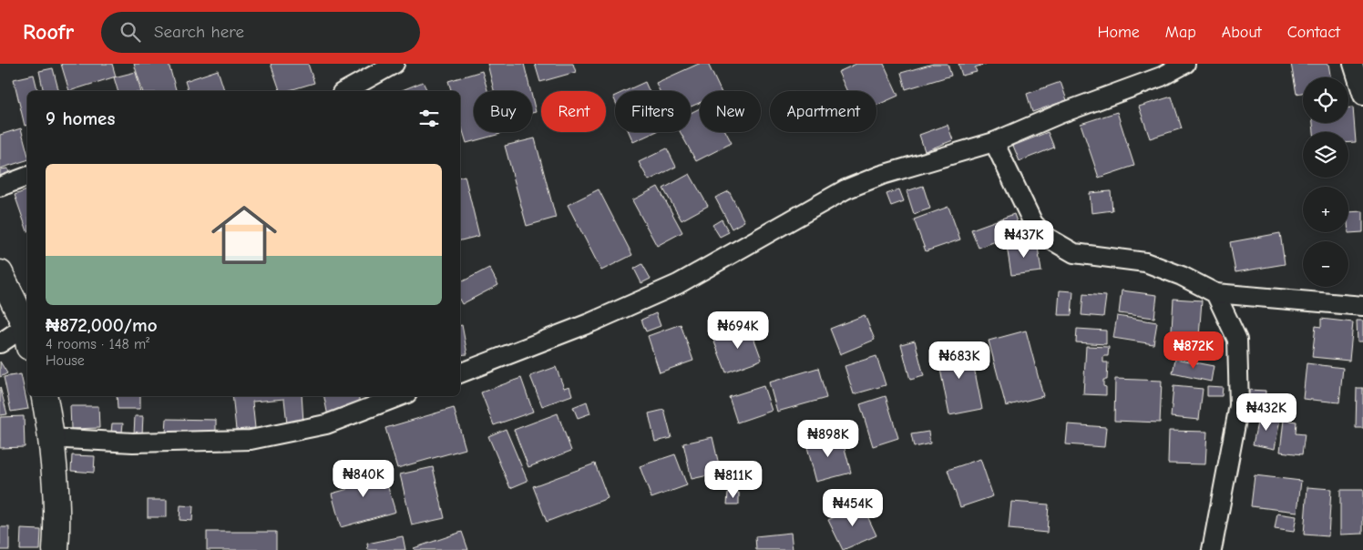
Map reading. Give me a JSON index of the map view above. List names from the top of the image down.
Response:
{
  "page": {
    "header": "Roofr",
    "search": "Search here",
    "nav": [
      "Home",
      "Map",
      "About",
      "Contact"
    ],
    "map_buttons": ["+", "−"],
    "chip": [
      "Buy",
      "Rent",
      "Filters",
      "New",
      "Apartment"
    ],
    "heading": "9 homes",
    "list": [
      {
        "name": "₦872,000/mo",
        "note": "4 rooms · 148 m² · House"
      }
    ],
    "price": [
      "₦437K",
      "₦694K",
      "₦872K",
      "₦683K",
      "₦432K",
      "₦898K",
      "₦840K",
      "₦811K",
      "₦454K"
    ]
  }
}
